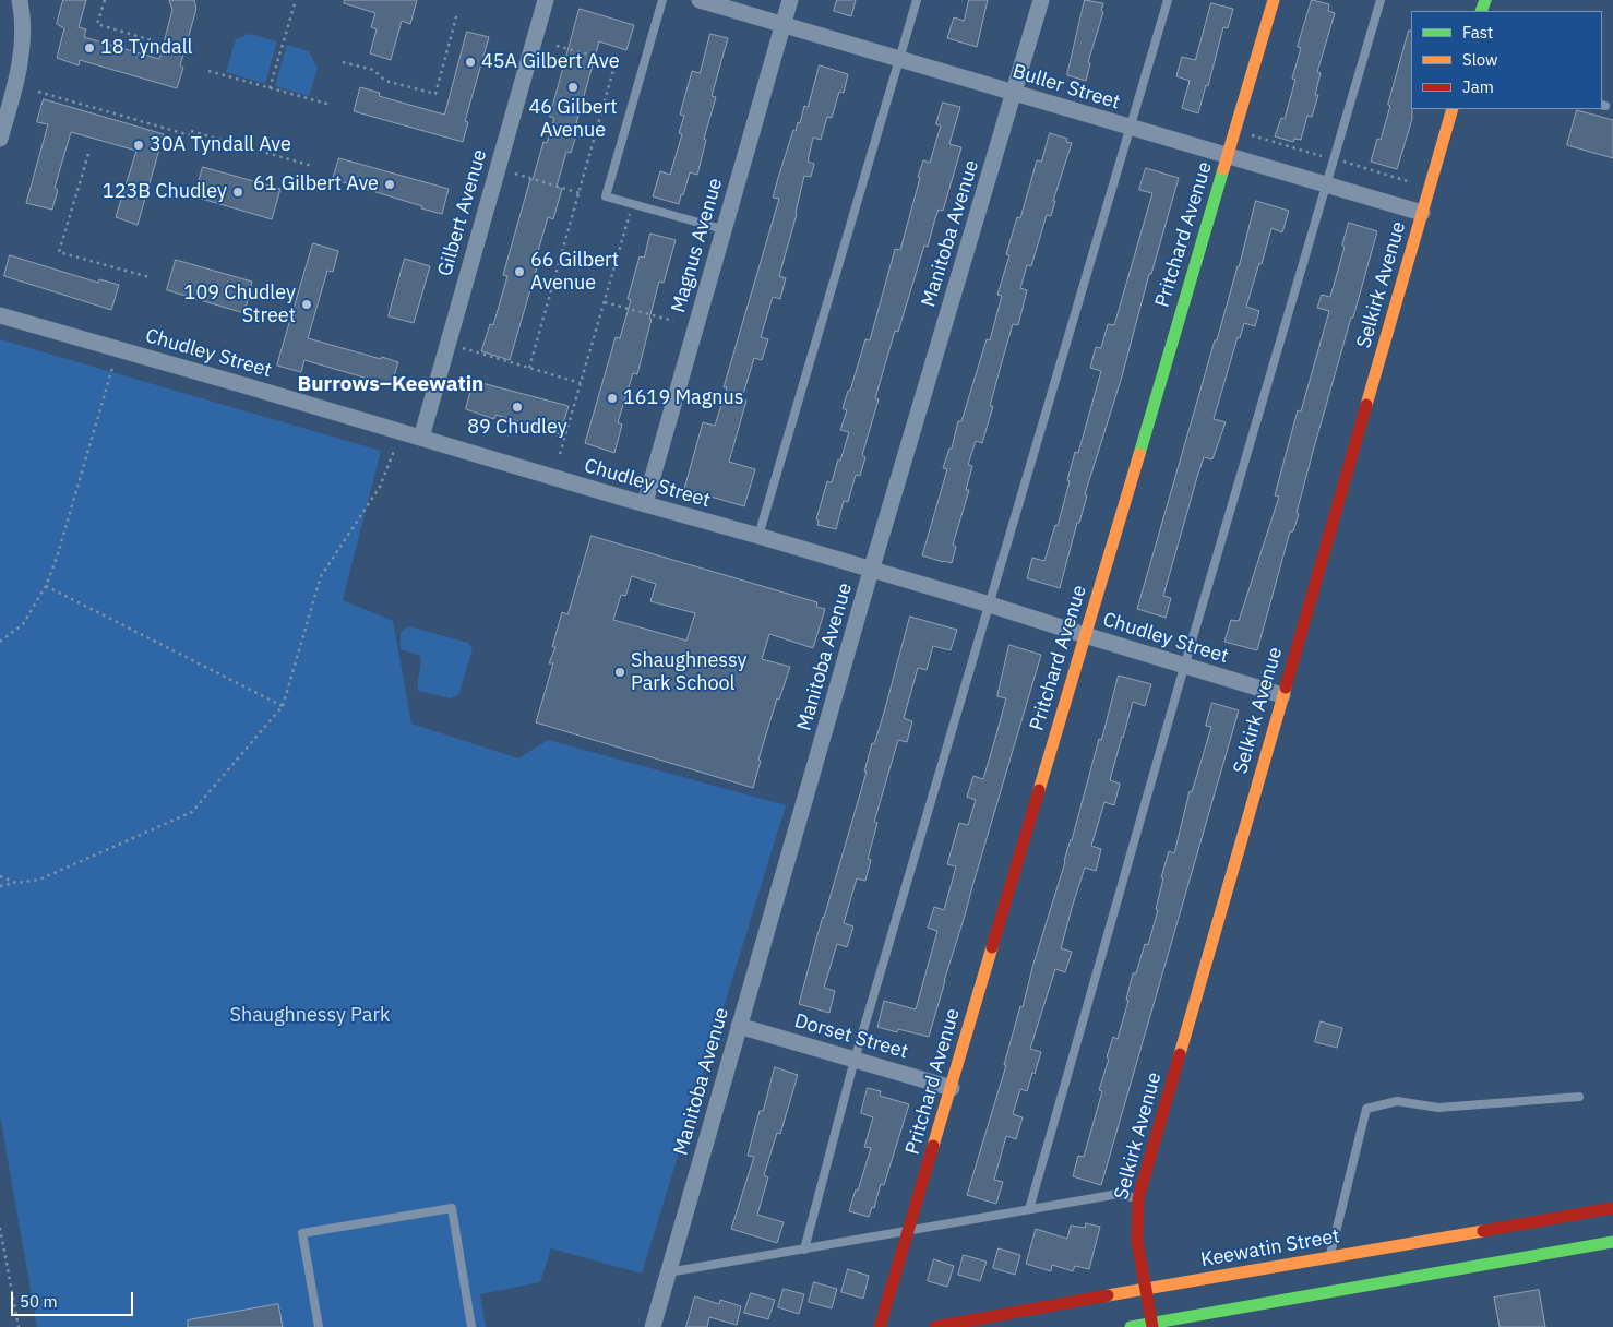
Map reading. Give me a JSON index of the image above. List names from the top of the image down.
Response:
{
  "streets": {
    "street": [
      "Buller Street",
      "Gilbert Avenue",
      "Manitoba Avenue",
      "Pritchard Avenue",
      "Magnus Avenue",
      "Selkirk Avenue",
      "Chudley Street",
      "Dorset Street",
      "Keewatin Street"
    ]
  },
  "crossings": [
    ["Buller Street", "Manitoba Avenue"],
    ["Buller Street", "Pritchard Avenue"],
    ["Buller Street", "Magnus Avenue"],
    ["Buller Street", "Selkirk Avenue"],
    ["Gilbert Avenue", "Chudley Street"],
    ["Manitoba Avenue", "Chudley Street"],
    ["Manitoba Avenue", "Dorset Street"],
    ["Pritchard Avenue", "Chudley Street"],
    ["Pritchard Avenue", "Dorset Street"],
    ["Magnus Avenue", "Chudley Street"],
    ["Selkirk Avenue", "Chudley Street"],
    ["Selkirk Avenue", "Keewatin Street"]
  ],
  "districts": ["Burrows–Keewatin"],
  "parks": ["Shaughnessy Park"],
  "places": [
    "18 Tyndall",
    "45A Gilbert Ave",
    "46 Gilbert Avenue",
    "30A Tyndall Ave",
    "61 Gilbert Ave",
    "123B Chudley",
    "66 Gilbert Avenue",
    "109 Chudley Street",
    "1619 Magnus",
    "89 Chudley",
    "Shaughnessy Park School"
  ],
  "legend": ["Fast", "Slow", "Jam"],
  "scale_bar": "50 m"
}
